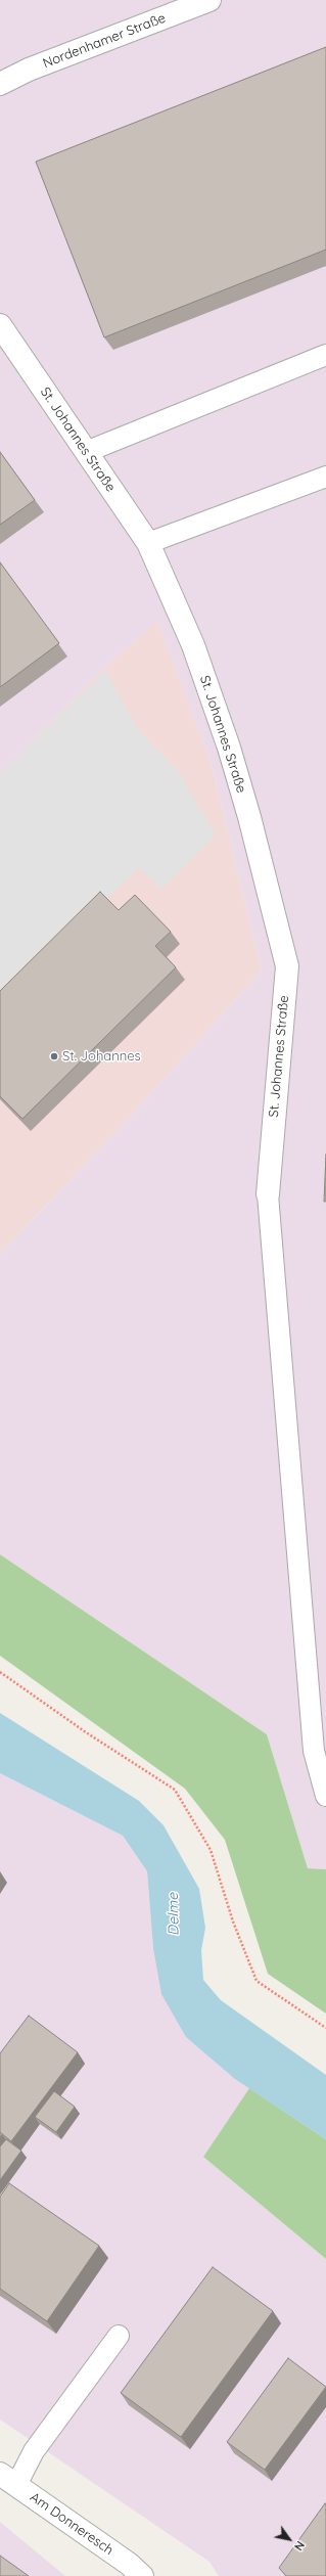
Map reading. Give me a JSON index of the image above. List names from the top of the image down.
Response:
{
  "streets": {
    "street": ["Nordenhamer Straße", "St. Johannes Straße", "Am Donneresch"]
  },
  "water": ["Delme"],
  "places": ["St. Johannes"],
  "north": "bottom right"
}
